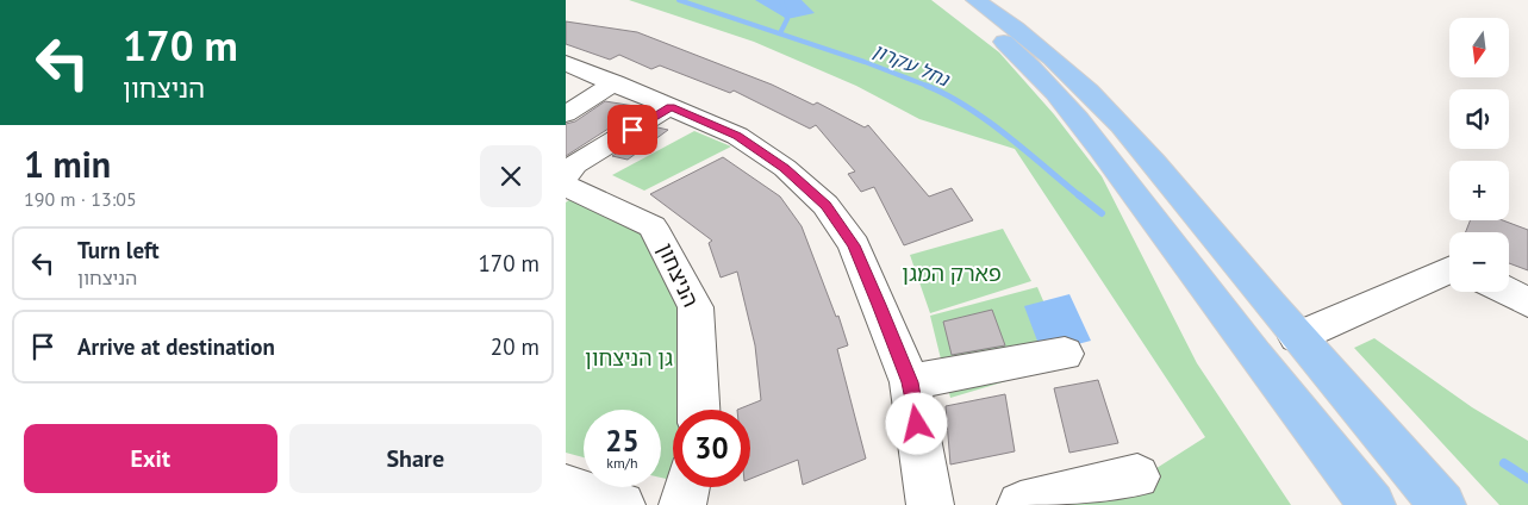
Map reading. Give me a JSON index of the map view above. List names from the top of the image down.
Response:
{
  "streets": {
    "street": ["הניצחון"]
  },
  "water": ["נחל עקרון"],
  "parks": ["פארק המגן", "גן הניצחון"],
  "north": "bottom",
  "page": {
    "turn": ["170 m", "הניצחון"],
    "map_buttons": ["+", "−"],
    "heading": ["1 min", "190 m · 13:05"],
    "list": [
      {
        "name": "Turn left",
        "note": "הניצחון",
        "value": "170 m"
      },
      {
        "name": "Arrive at destination",
        "value": "20 m"
      }
    ],
    "speed": "25 km/h",
    "limit": "30",
    "buttons": ["Exit", "Share"]
  }
}
